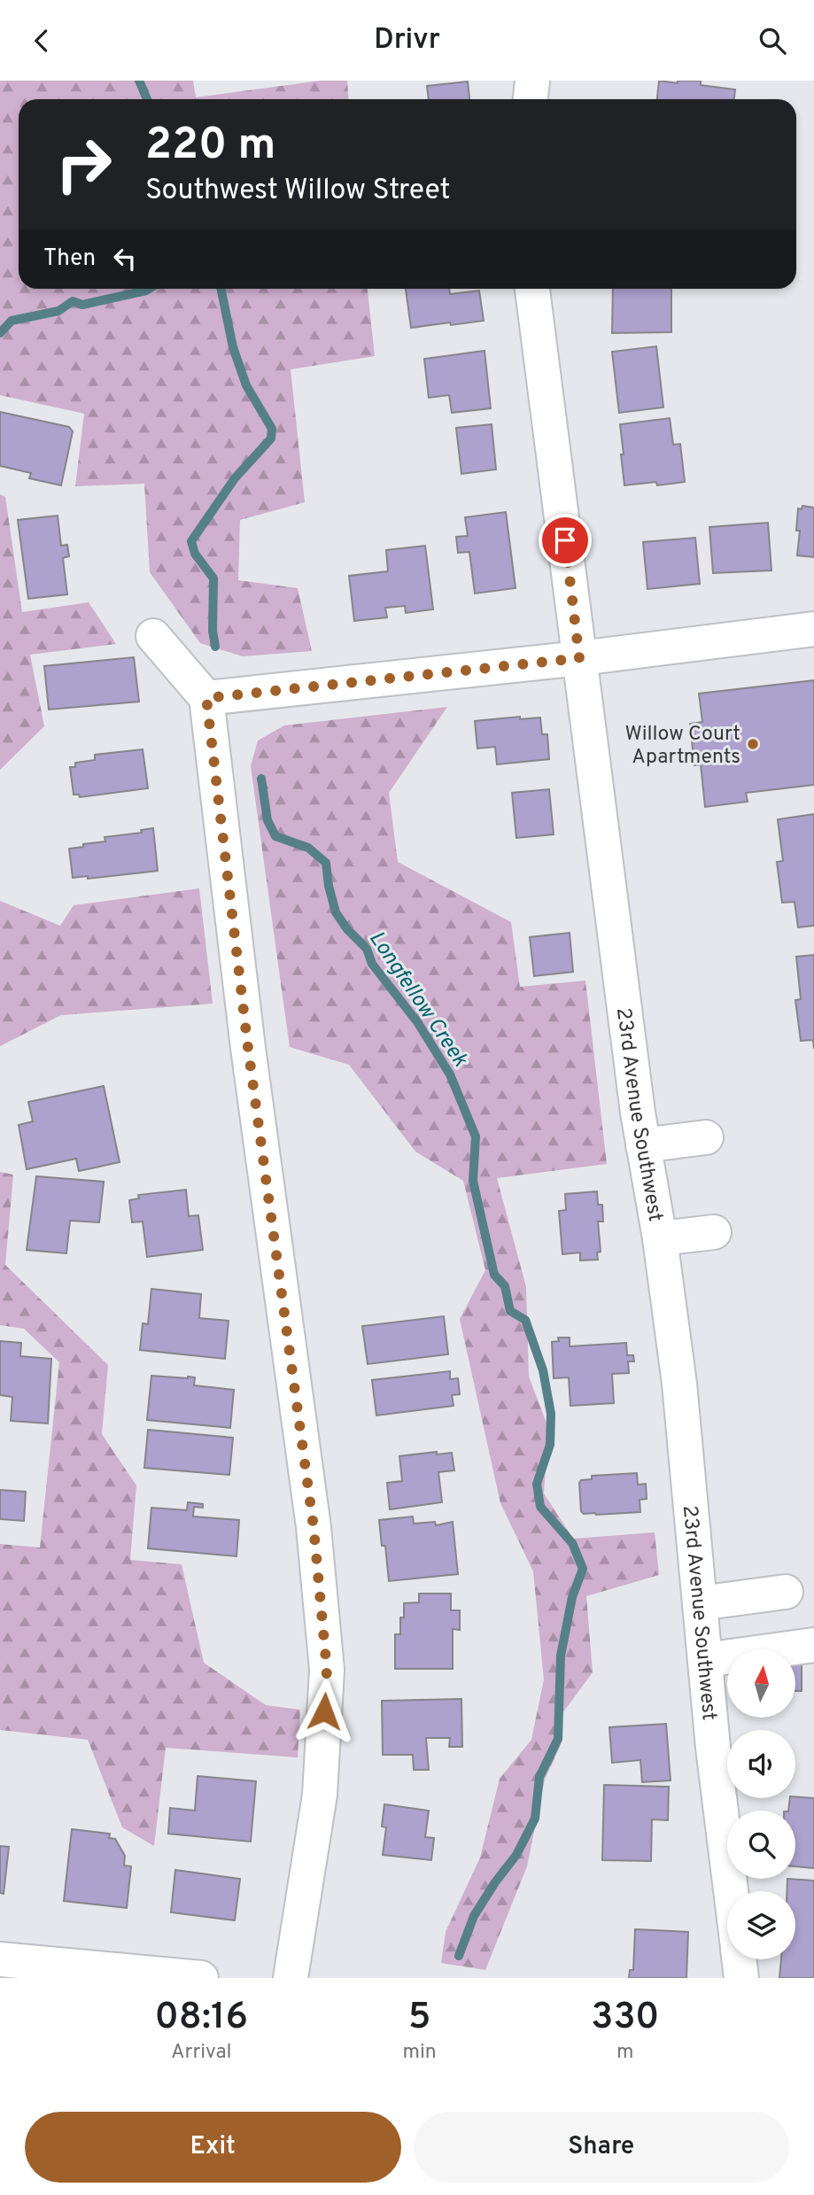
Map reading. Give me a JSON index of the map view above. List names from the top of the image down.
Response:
{
  "streets": {
    "street": ["23rd Avenue Southwest"]
  },
  "water": ["Longfellow Creek"],
  "places": ["Willow Court Apartments"],
  "north": "top",
  "page": {
    "header": "Drivr",
    "turn": ["220 m", "Southwest Willow Street"],
    "then": "Then",
    "eta": [
      "08:16",
      "Arrival",
      "5",
      "min",
      "330",
      "m"
    ],
    "buttons": ["Exit", "Share"]
  }
}
